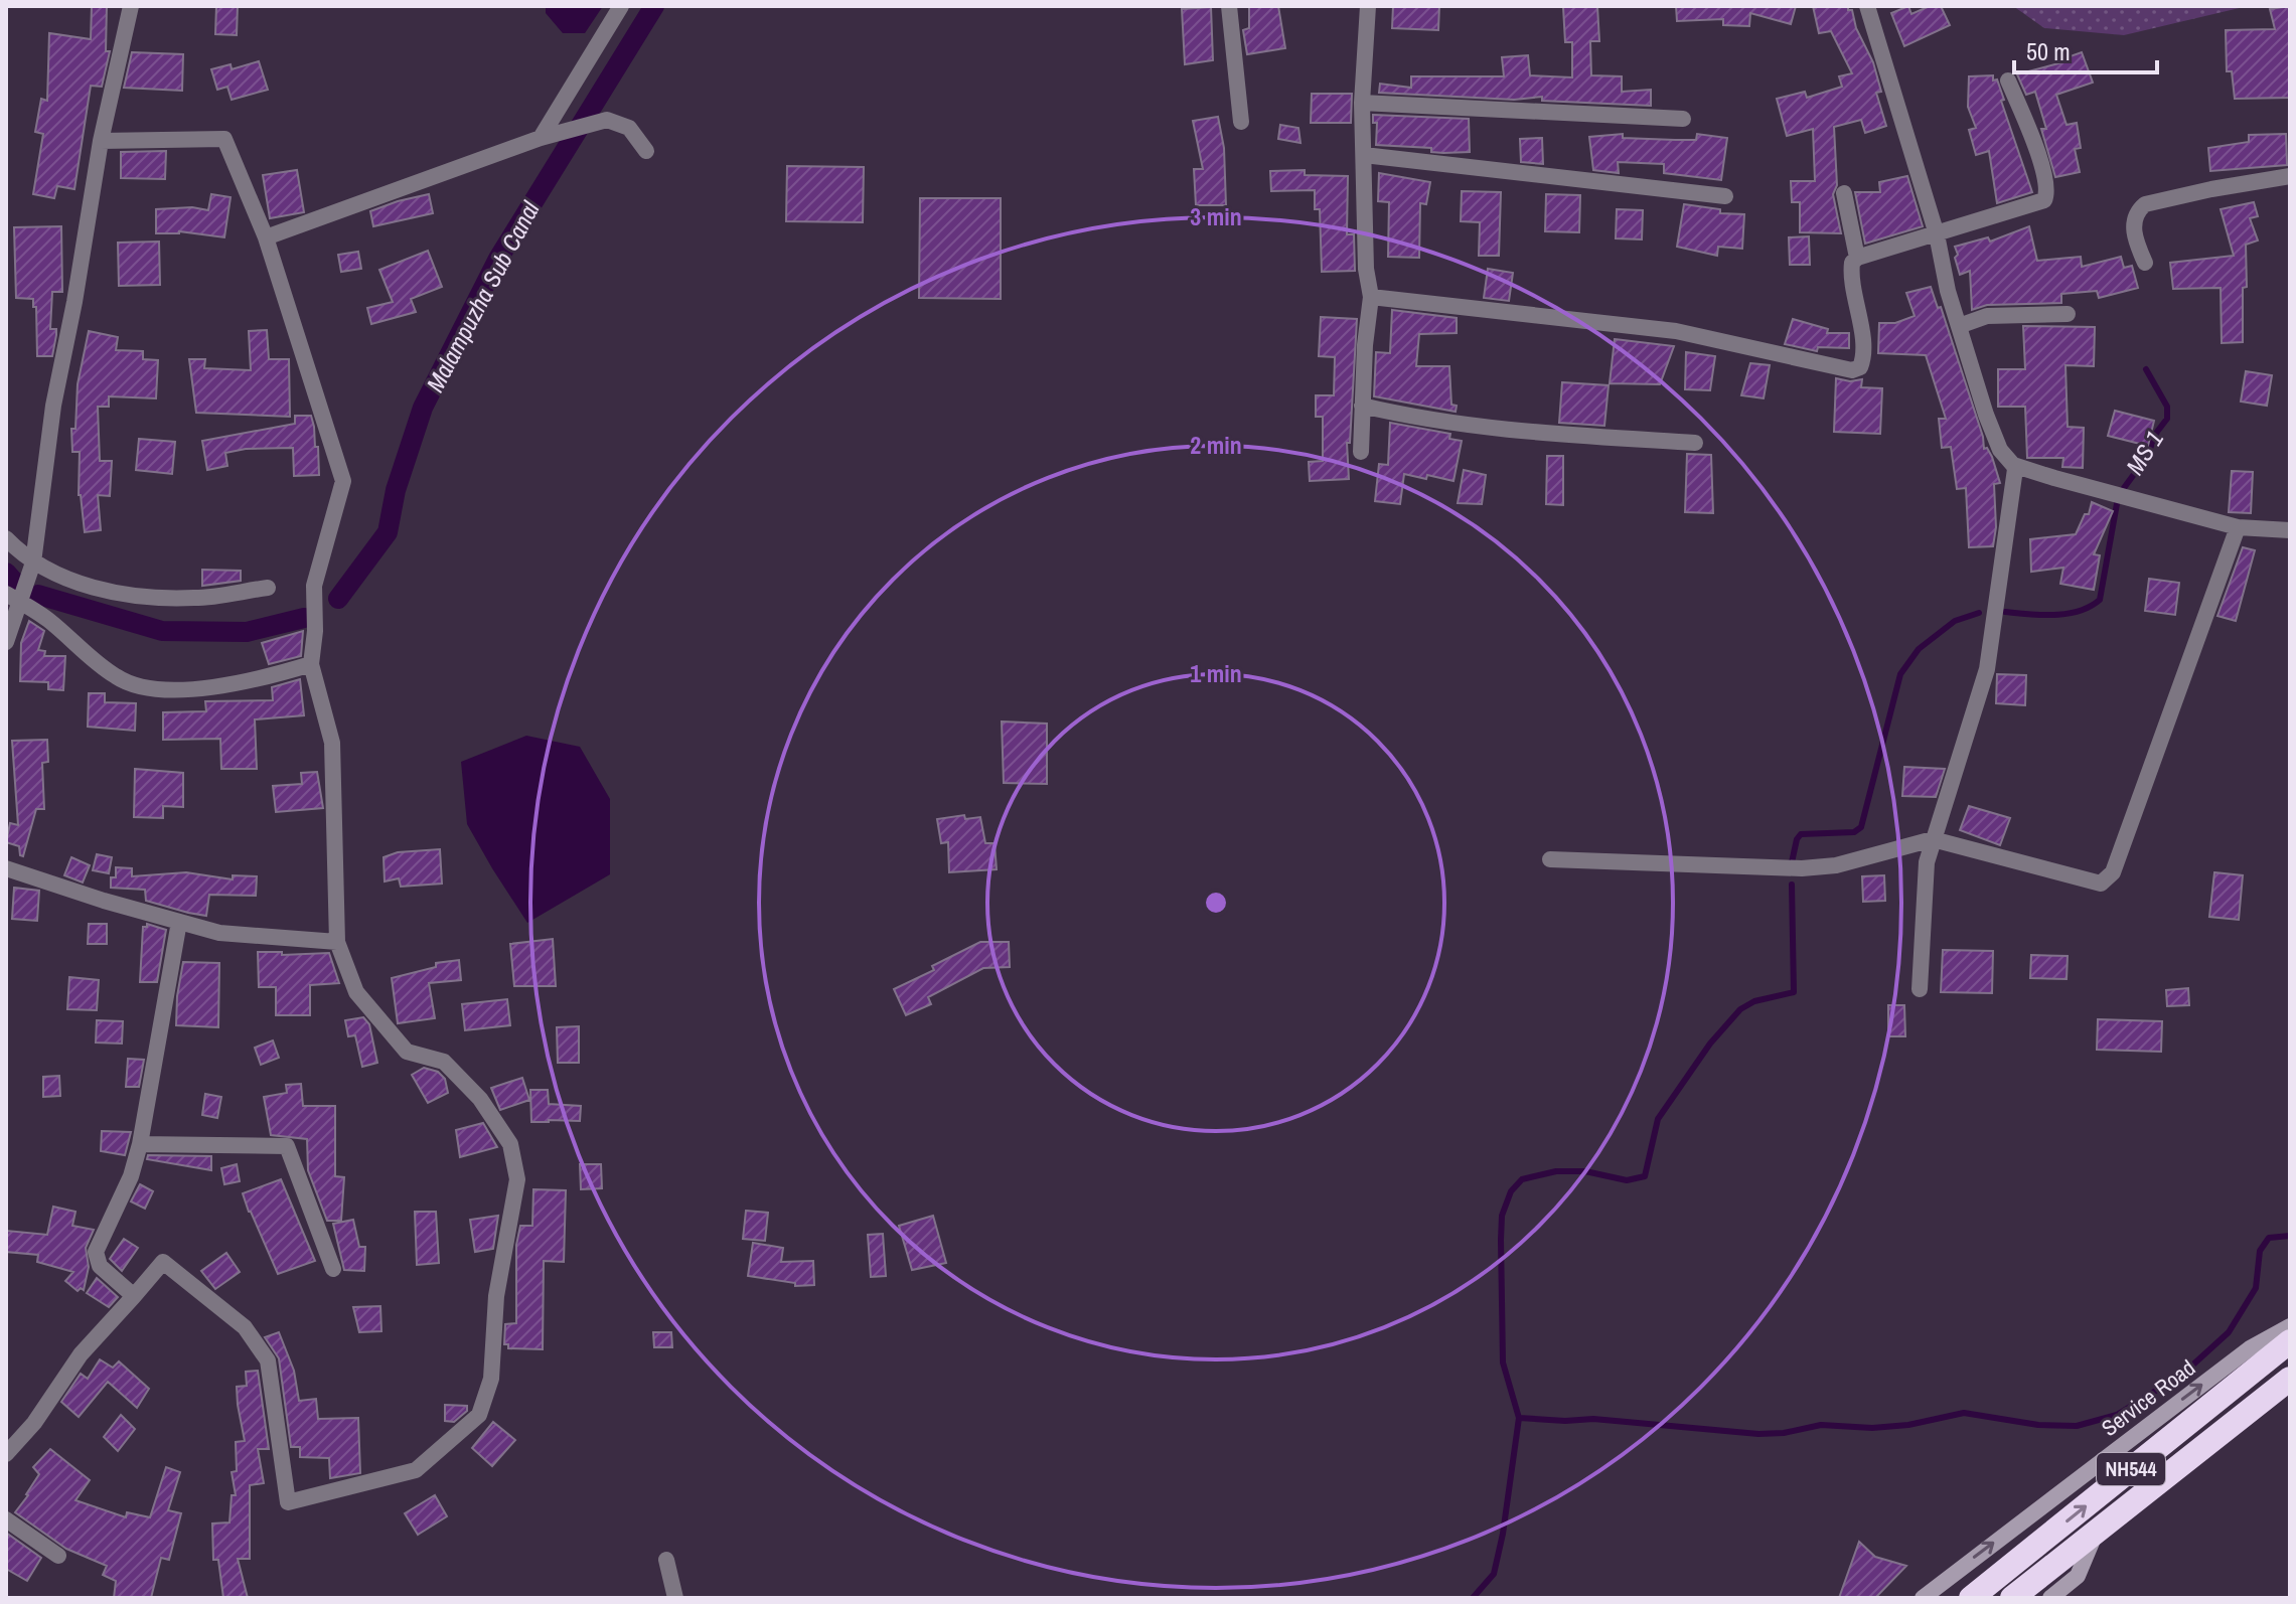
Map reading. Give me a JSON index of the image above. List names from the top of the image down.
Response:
{
  "streets": {
    "highway": ["NH544"],
    "street": ["Service Road"]
  },
  "one_way": ["Service Road"],
  "water": ["Malampuzha Sub Canal", "MS 1"],
  "scale_bar": "50 m",
  "rings": ["3 min", "2 min", "1 min"]
}
